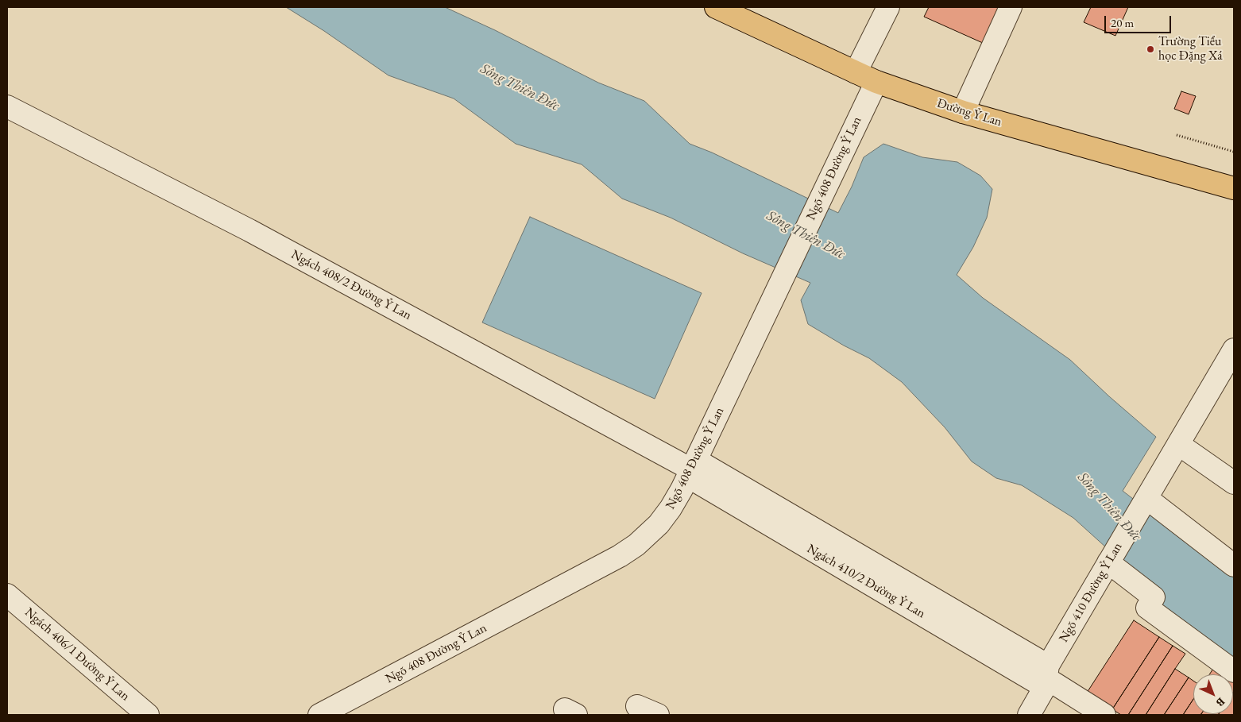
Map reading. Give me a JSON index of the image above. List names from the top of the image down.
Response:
{
  "streets": {
    "main road": ["Đường Ỷ Lan"],
    "street": [
      "Ngõ 408 Đường Ỷ Lan",
      "Ngách 408/2 Đường Ỷ Lan",
      "Ngách 410/2 Đường Ỷ Lan",
      "Ngõ 410 Đường Ỷ Lan",
      "Ngách 406/1 Đường Ỷ Lan"
    ]
  },
  "crossings": [
    ["Đường Ỷ Lan", "Ngõ 408 Đường Ỷ Lan"],
    ["Ngõ 408 Đường Ỷ Lan", "Ngách 408/2 Đường Ỷ Lan"],
    ["Ngõ 408 Đường Ỷ Lan", "Ngách 410/2 Đường Ỷ Lan"],
    ["Ngách 408/2 Đường Ỷ Lan", "Ngách 410/2 Đường Ỷ Lan"],
    ["Ngách 410/2 Đường Ỷ Lan", "Ngõ 410 Đường Ỷ Lan"]
  ],
  "water": ["Sông Thiên Đức"],
  "places": ["Trường Tiểu học Đặng Xá"],
  "scale_bar": "20 m",
  "north": "bottom right"
}
